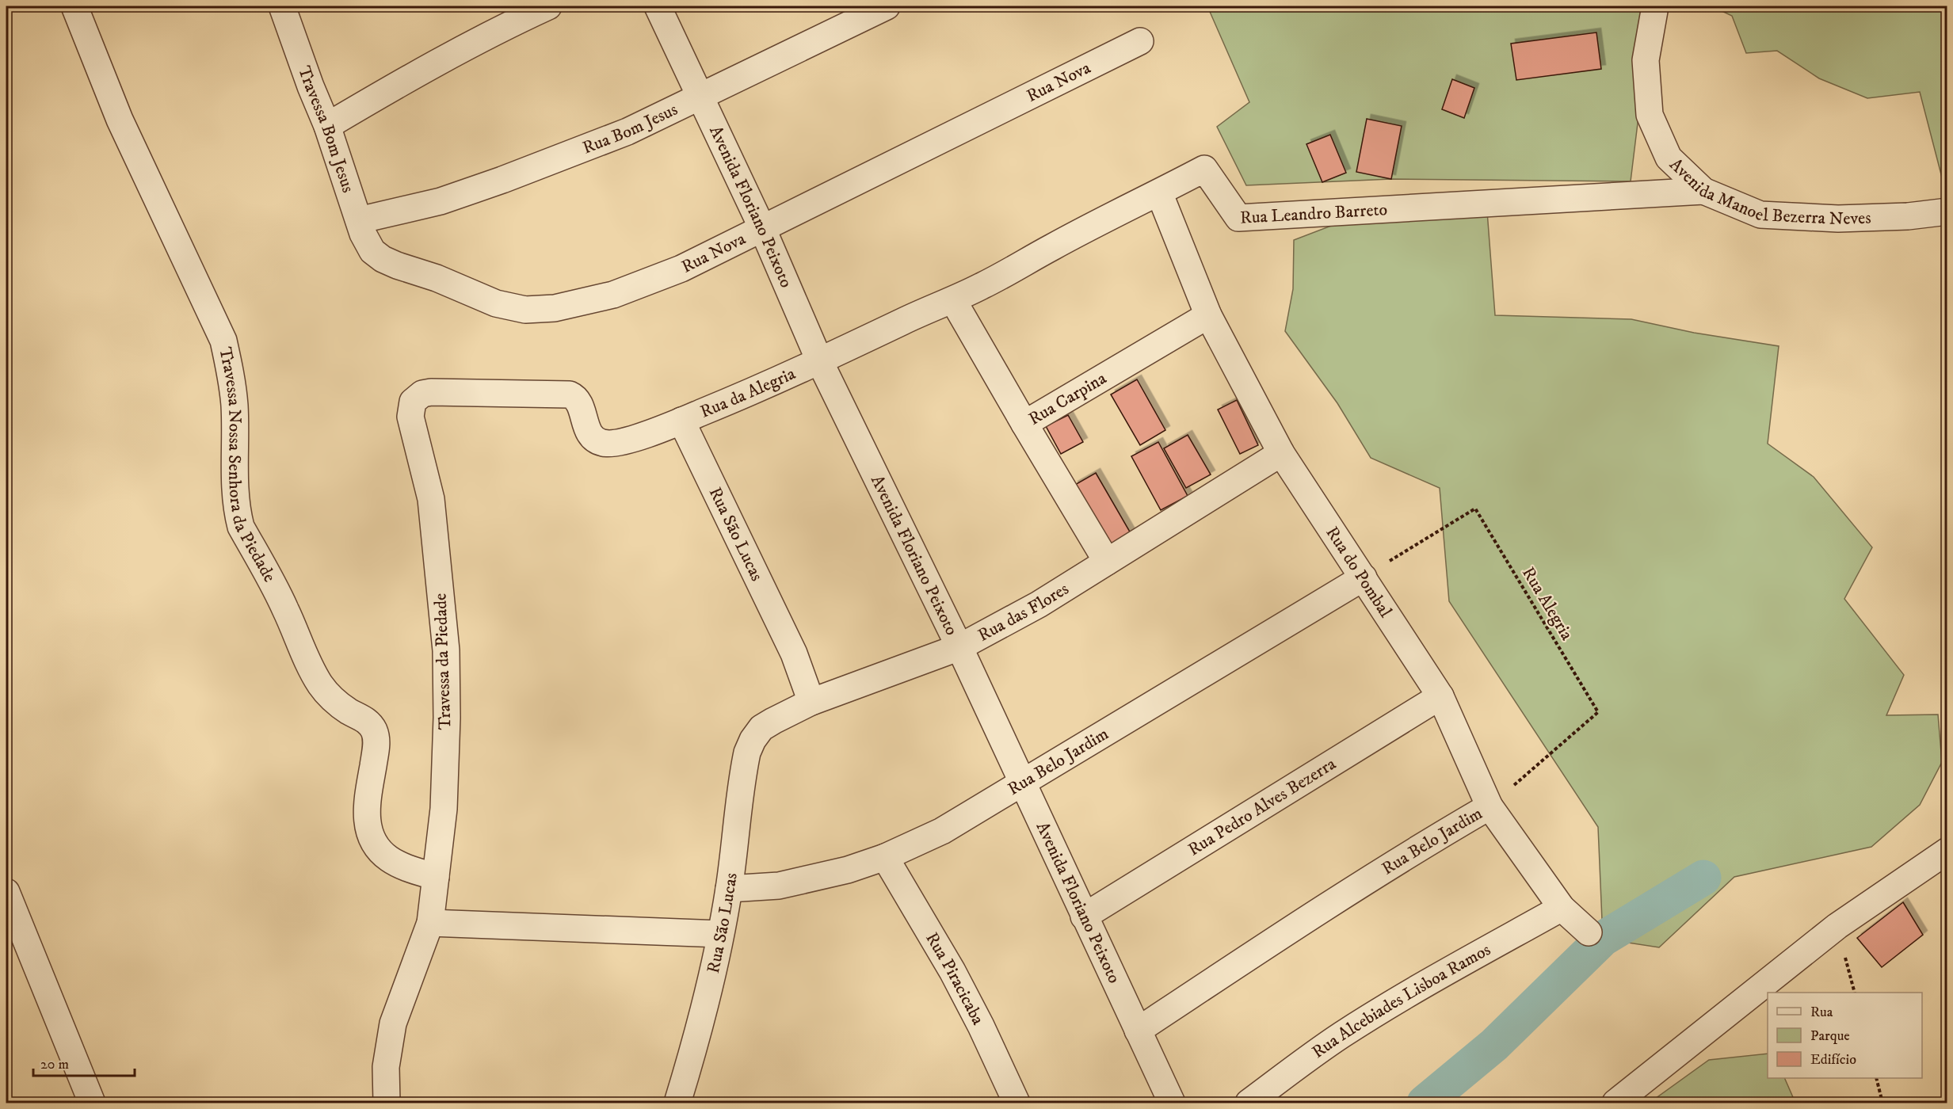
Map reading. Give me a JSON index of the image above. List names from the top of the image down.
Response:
{
  "streets": {
    "street": [
      "Rua Nova",
      "Travessa Bom Jesus",
      "Rua Bom Jesus",
      "Avenida Manoel Bezerra Neves",
      "Avenida Floriano Peixoto",
      "Rua Leandro Barreto",
      "Rua da Alegria",
      "Rua Carpina",
      "Travessa Nossa Senhora da Piedade",
      "Rua São Lucas",
      "Rua do Pombal",
      "Rua das Flores",
      "Travessa da Piedade",
      "Rua Belo Jardim",
      "Rua Pedro Alves Bezerra",
      "Rua Piracicaba",
      "Rua Alcebiades Lisboa Ramos"
    ],
    "path": ["Rua Alegria"]
  },
  "crossings": [
    ["Rua Nova", "Travessa Bom Jesus"],
    ["Rua Nova", "Avenida Floriano Peixoto"],
    ["Travessa Bom Jesus", "Rua Bom Jesus"],
    ["Rua Bom Jesus", "Avenida Floriano Peixoto"],
    ["Avenida Manoel Bezerra Neves", "Rua Leandro Barreto"],
    ["Avenida Floriano Peixoto", "Rua da Alegria"],
    ["Avenida Floriano Peixoto", "Rua das Flores"],
    ["Avenida Floriano Peixoto", "Rua Belo Jardim"],
    ["Avenida Floriano Peixoto", "Rua Pedro Alves Bezerra"],
    ["Rua Leandro Barreto", "Rua da Alegria"],
    ["Rua Leandro Barreto", "Rua Carpina"],
    ["Rua Leandro Barreto", "Rua do Pombal"],
    ["Rua da Alegria", "Rua Carpina"],
    ["Rua da Alegria", "Rua São Lucas"],
    ["Rua da Alegria", "Travessa da Piedade"],
    ["Rua Carpina", "Rua do Pombal"],
    ["Travessa Nossa Senhora da Piedade", "Travessa da Piedade"],
    ["Rua São Lucas", "Rua das Flores"],
    ["Rua São Lucas", "Rua Belo Jardim"],
    ["Rua do Pombal", "Rua Alegria"],
    ["Rua do Pombal", "Rua das Flores"],
    ["Rua do Pombal", "Rua Belo Jardim"],
    ["Rua do Pombal", "Rua Pedro Alves Bezerra"],
    ["Rua do Pombal", "Rua Alcebiades Lisboa Ramos"],
    ["Rua Alegria", "Rua Belo Jardim"],
    ["Rua Belo Jardim", "Rua Piracicaba"]
  ],
  "legend": ["Rua", "Parque", "Edifício"],
  "scale_bar": "20 m"
}
